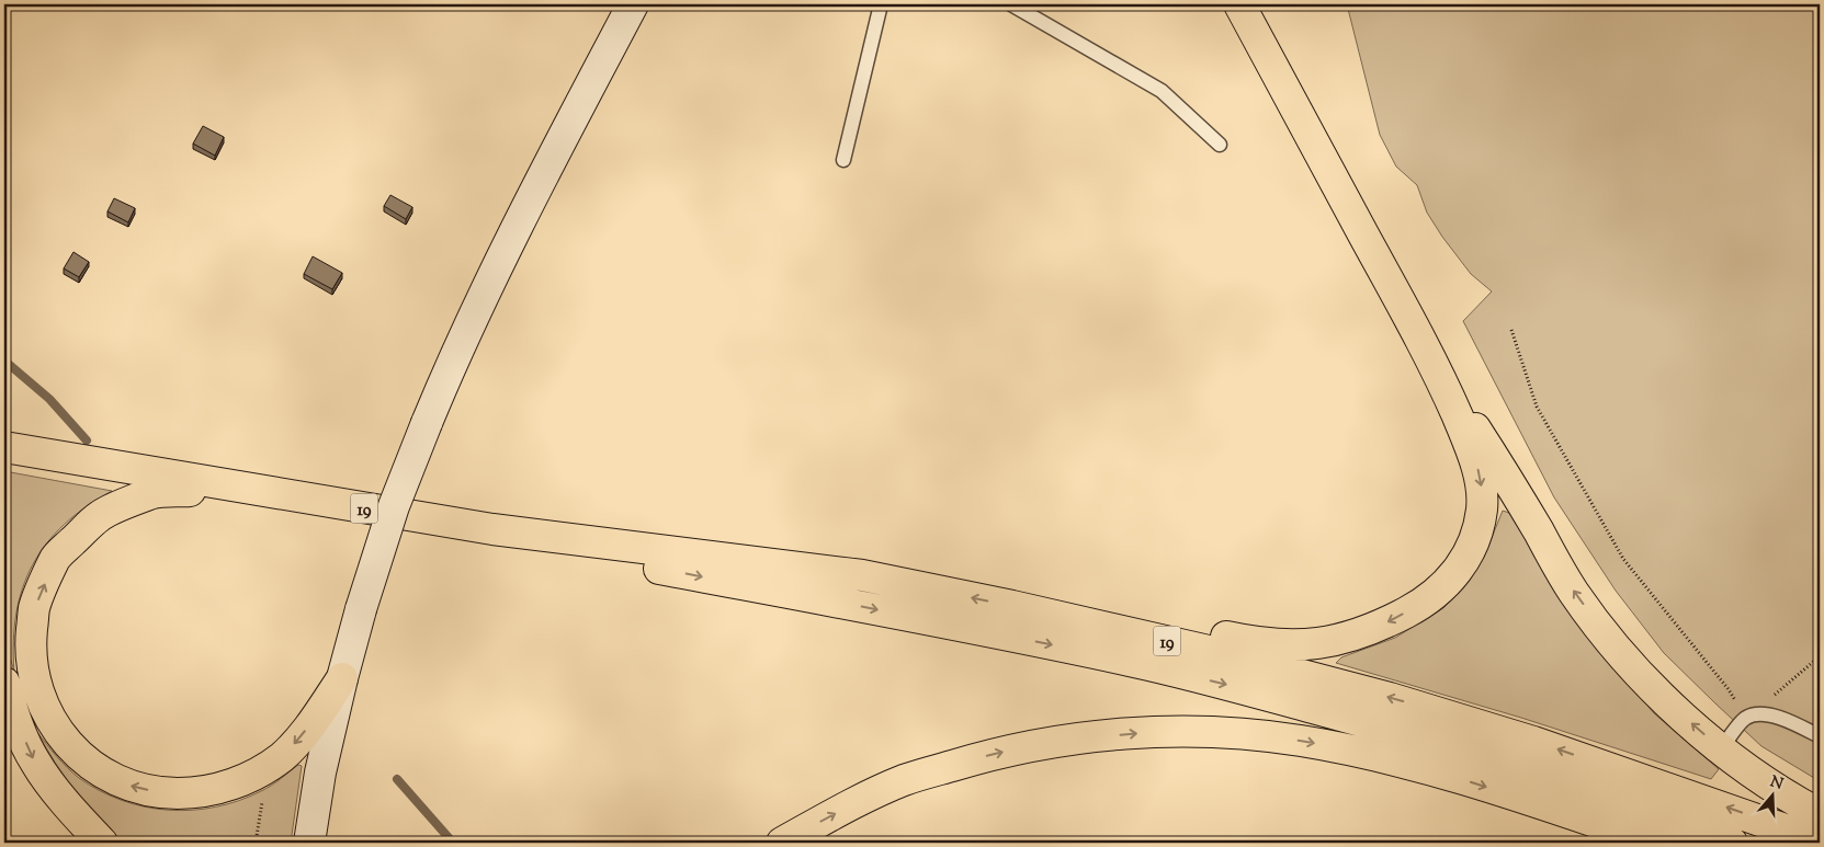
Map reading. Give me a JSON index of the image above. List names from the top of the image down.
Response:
{
  "streets": {
    "main road": ["19"]
  },
  "north": "top"
}
